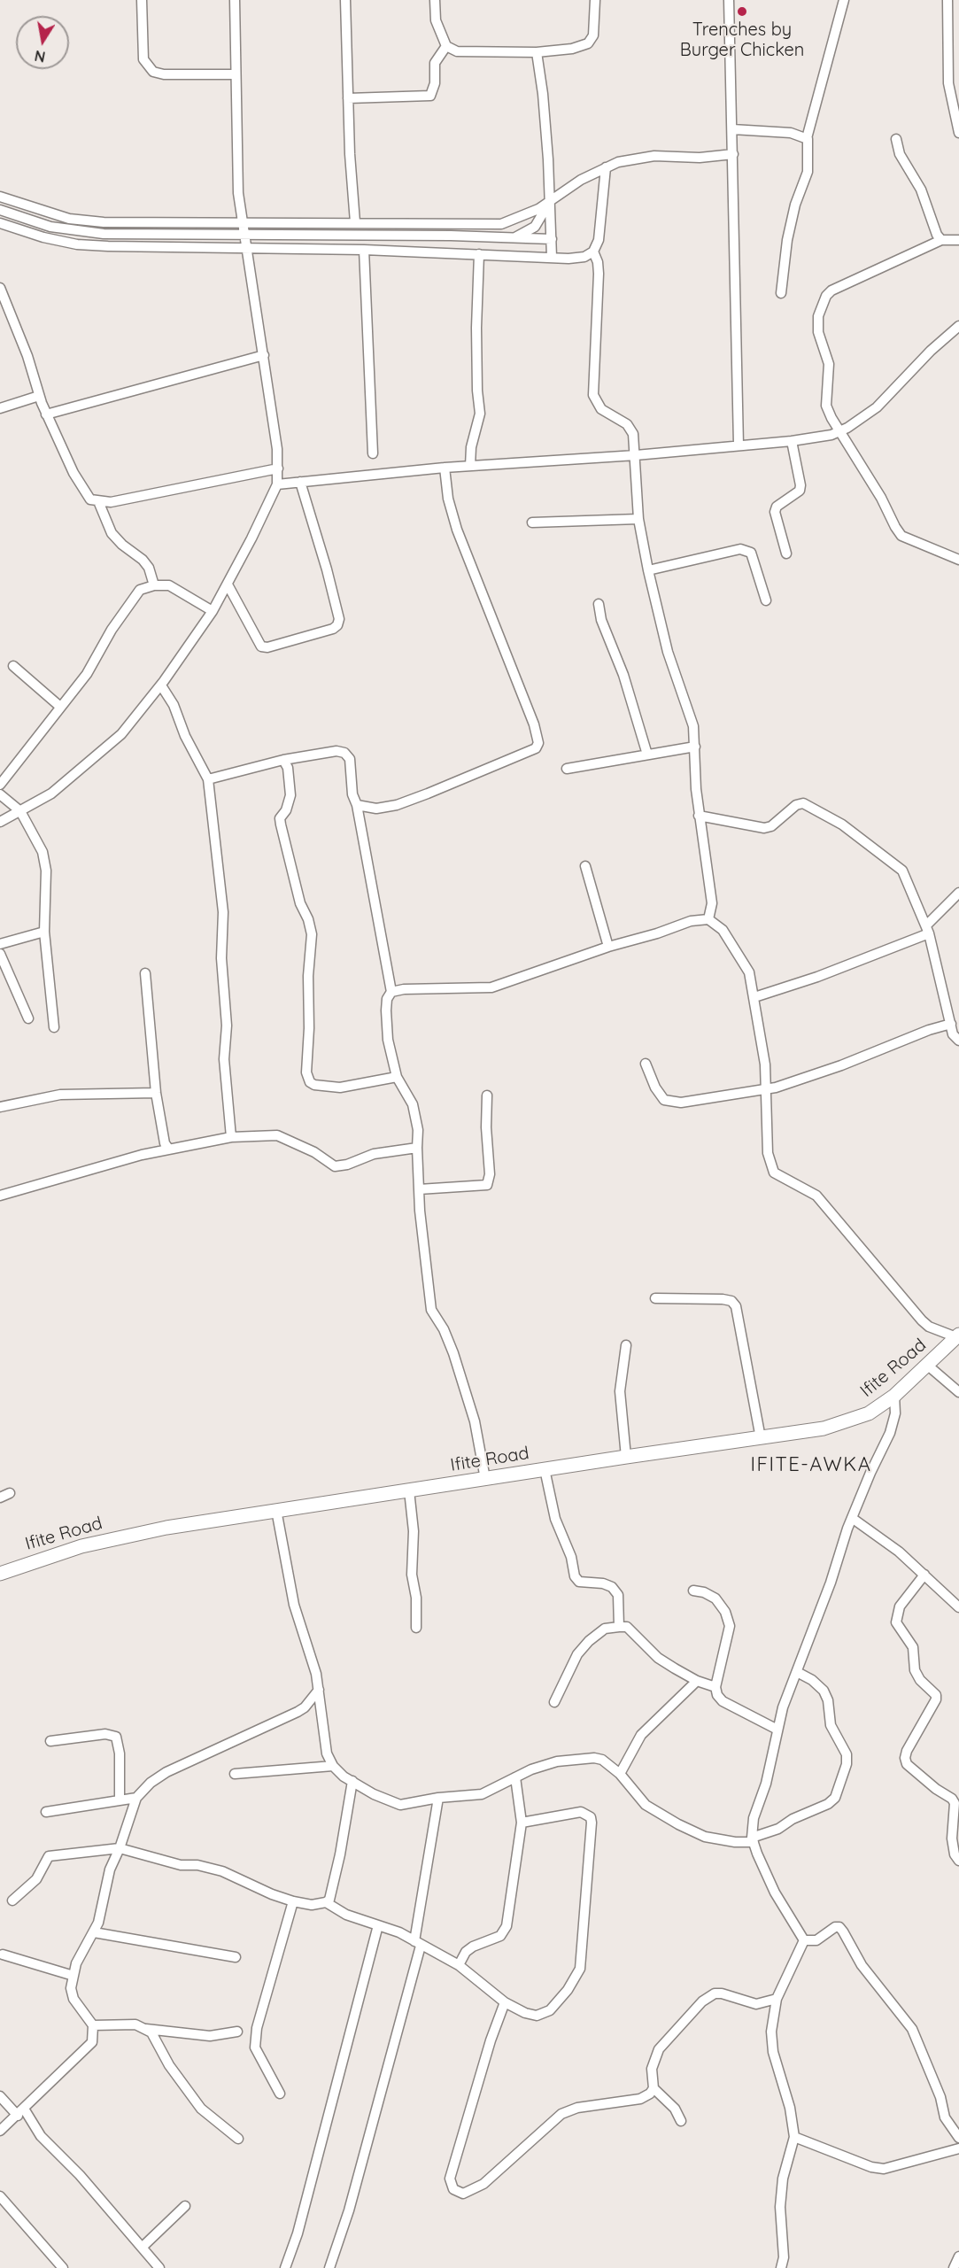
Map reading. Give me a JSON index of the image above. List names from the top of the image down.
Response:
{
  "streets": {
    "street": ["Ifite Road"]
  },
  "districts": ["IFITE-AWKA"],
  "places": ["Trenches by Burger Chicken"],
  "north": "bottom"
}
